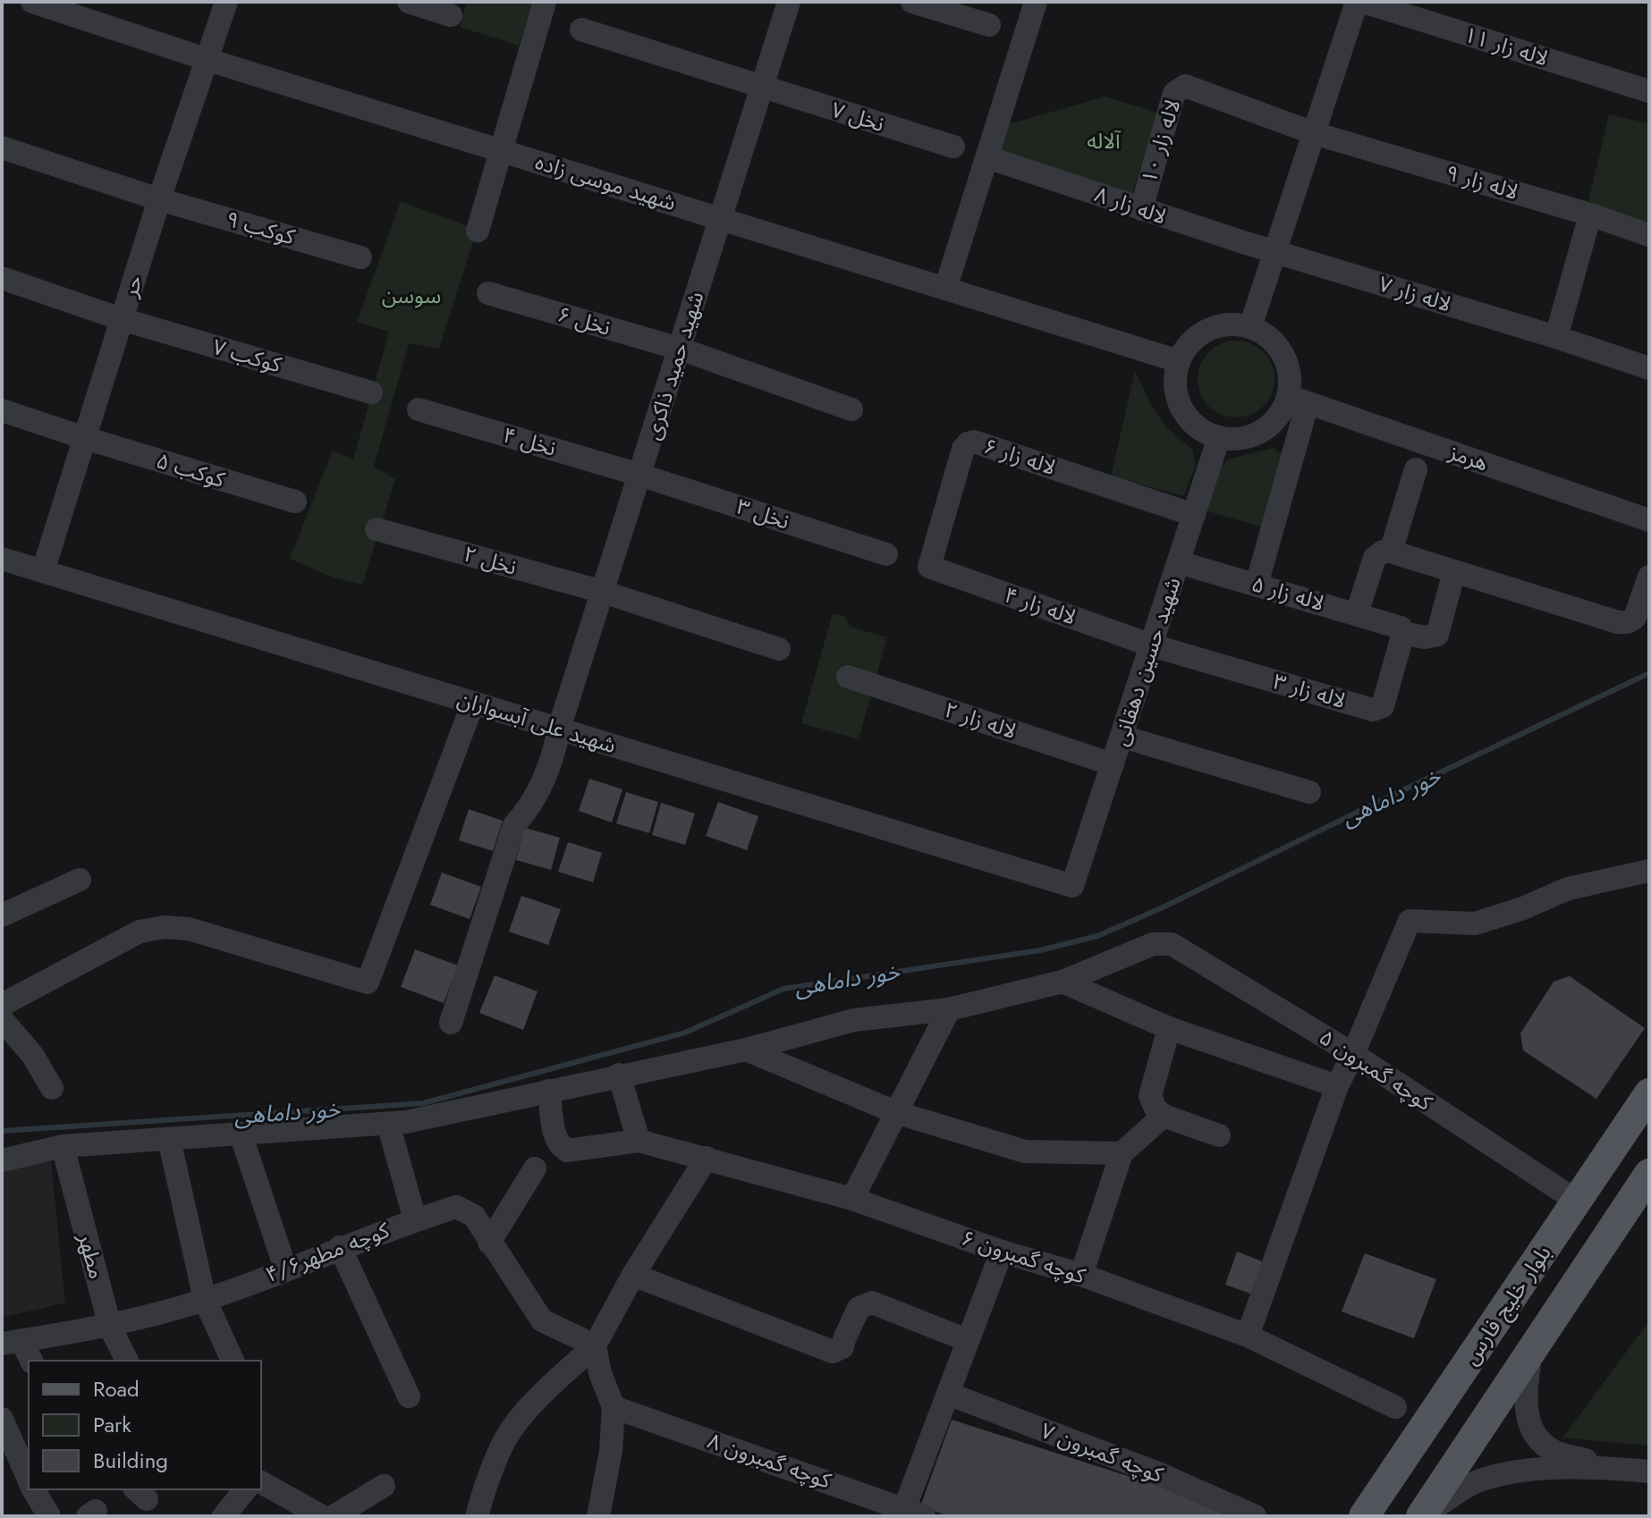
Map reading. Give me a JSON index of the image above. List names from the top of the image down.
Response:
{
  "streets": {
    "main road": ["بلوار خلیج فارس"],
    "street": [
      "لاله زار ۱۱",
      "نخل ۷",
      "لاله زار ۱۰",
      "شهید موسی زاده",
      "لاله زار ۹",
      "لاله زار ۸",
      "کوکب ۹",
      "حر",
      "لاله زار ۷",
      "نخل ۶",
      "کوکب ۷",
      "شهید حمید ذاکری",
      "نخل ۴",
      "لاله زار ۶",
      "هرمز",
      "کوکب ۵",
      "نخل ۳",
      "نخل ۲",
      "لاله زار ۵",
      "لاله زار ۴",
      "شهید حسین دهقانی",
      "لاله زار ۳",
      "لاله زار ۲",
      "شهید علی آبسواران",
      "کوچه گمبرون ۵",
      "کوچه مطهر۴/۶",
      "مطهر",
      "کوچه گمبرون ۶",
      "کوچه گمبرون ۷",
      "کوچه گمبرون ۸"
    ]
  },
  "crossings": [
    ["نخل ۷", "شهید حمید ذاکری"],
    ["لاله زار ۱۰", "لاله زار ۹"],
    ["لاله زار ۱۰", "لاله زار ۸"],
    ["شهید موسی زاده", "حر"],
    ["شهید موسی زاده", "شهید حمید ذاکری"],
    ["شهید موسی زاده", "هرمز"],
    ["شهید موسی زاده", "شهید حسین دهقانی"],
    ["لاله زار ۸", "لاله زار ۷"],
    ["کوکب ۹", "حر"],
    ["حر", "کوکب ۷"],
    ["حر", "کوکب ۵"],
    ["حر", "شهید علی آبسواران"],
    ["نخل ۶", "شهید حمید ذاکری"],
    ["شهید حمید ذاکری", "نخل ۴"],
    ["شهید حمید ذاکری", "نخل ۳"],
    ["شهید حمید ذاکری", "نخل ۲"],
    ["شهید حمید ذاکری", "شهید علی آبسواران"],
    ["نخل ۴", "نخل ۳"],
    ["لاله زار ۶", "لاله زار ۴"],
    ["لاله زار ۶", "شهید حسین دهقانی"],
    ["هرمز", "شهید حسین دهقانی"],
    ["لاله زار ۵", "شهید حسین دهقانی"],
    ["لاله زار ۵", "لاله زار ۳"],
    ["لاله زار ۴", "شهید حسین دهقانی"],
    ["لاله زار ۴", "لاله زار ۳"],
    ["شهید حسین دهقانی", "لاله زار ۳"],
    ["شهید حسین دهقانی", "لاله زار ۲"],
    ["شهید حسین دهقانی", "شهید علی آبسواران"],
    ["کوچه گمبرون ۵", "بلوار خلیج فارس"],
    ["کوچه مطهر۴/۶", "مطهر"]
  ],
  "water": ["خور داماهی"],
  "parks": ["آلاله", "سوسن"],
  "legend": ["Road", "Park", "Building"]
}
